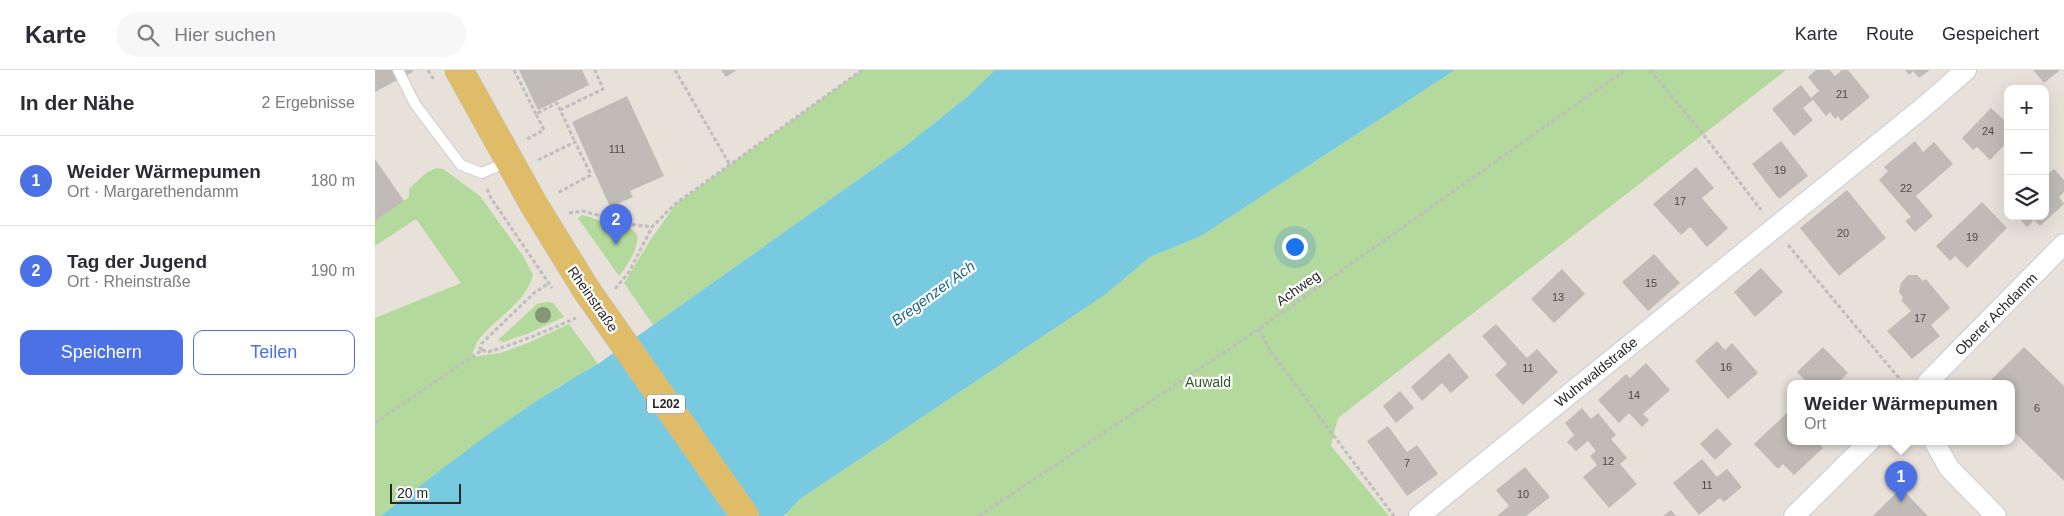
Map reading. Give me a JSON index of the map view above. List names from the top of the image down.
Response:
{
  "streets": {
    "main road": ["Rheinstraße", "L202"],
    "street": ["Oberer Achdamm", "Wuhrwaldstraße"],
    "path": ["Achweg"]
  },
  "water": ["Bregenzer Ach"],
  "parks": ["Auwald"],
  "house_numbers": [
    "21",
    "24",
    "111",
    "19",
    "22",
    "17",
    "20",
    "19",
    "15",
    "13",
    "17",
    "16",
    "11",
    "14",
    "6",
    "12",
    "7",
    "11",
    "10"
  ],
  "scale_bar": "20 m",
  "page": {
    "header": "Karte",
    "search": "Hier suchen",
    "nav": ["Karte", "Route", "Gespeichert"],
    "heading": ["In der Nähe", "2 Ergebnisse"],
    "map_buttons": ["+", "−"],
    "list": [
      {
        "mark": "1",
        "name": "Weider Wärmepumen",
        "note": "Ort · Margarethendamm",
        "value": "180 m"
      },
      {
        "mark": "2",
        "name": "Tag der Jugend",
        "note": "Ort · Rheinstraße",
        "value": "190 m"
      }
    ],
    "pins": ["2", "1"],
    "buttons": ["Speichern", "Teilen"],
    "popup": ["Weider Wärmepumen", "Ort"],
    "scale": "20 m"
  }
}
